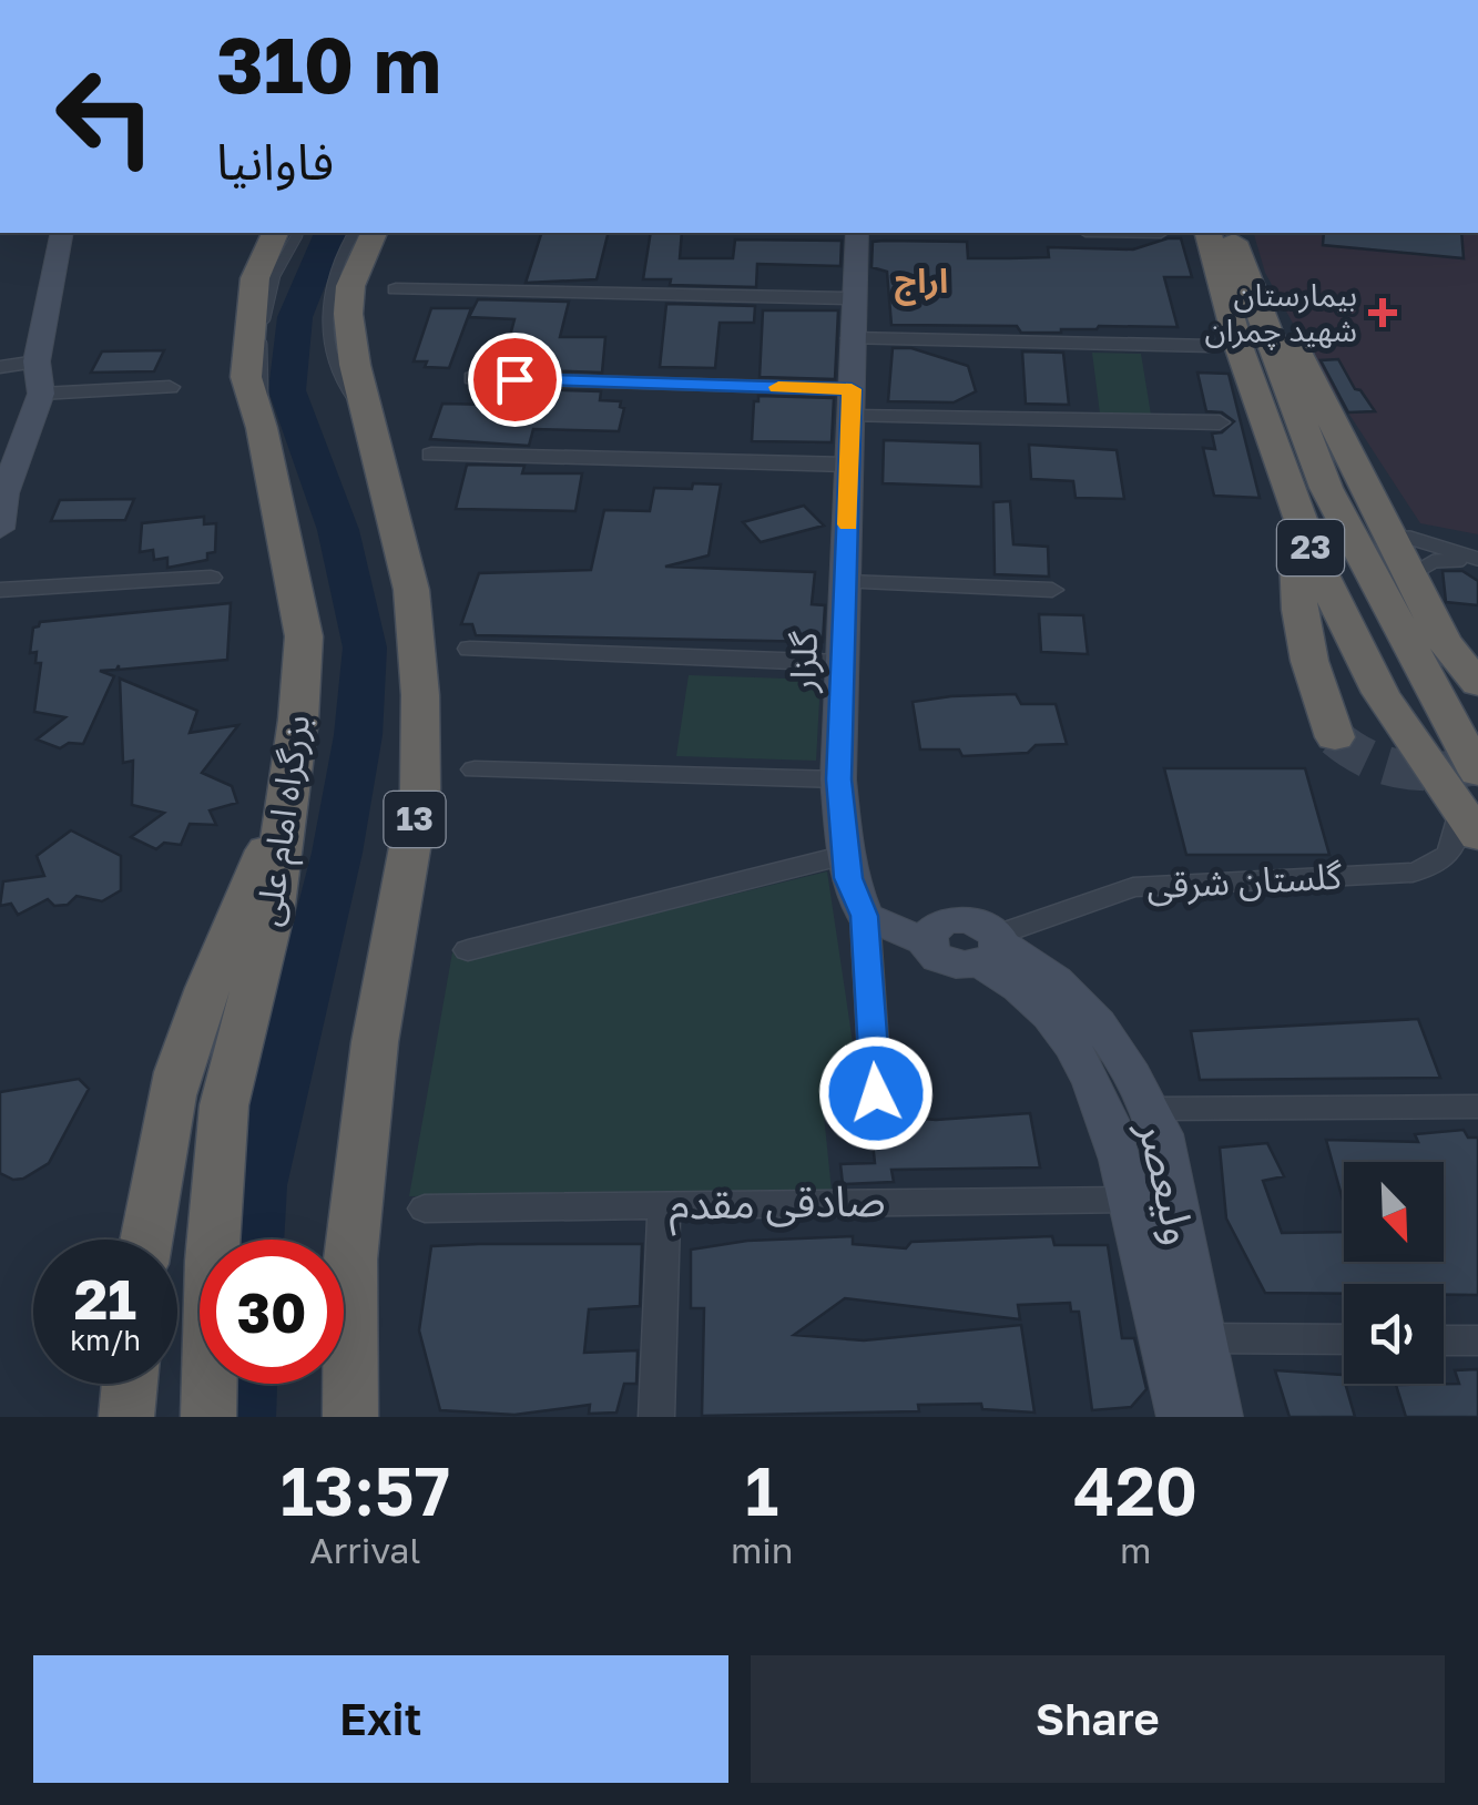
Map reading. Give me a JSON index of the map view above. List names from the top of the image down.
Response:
{
  "streets": {
    "highway": ["23", "13", "بزرگراه امام علی"],
    "main road": ["گلزار", "ولیعصر"],
    "street": ["گلستان شرقی", "صادقی مقدم"]
  },
  "crossings": [
    ["23", "گلستان شرقی"],
    ["گلستان شرقی", "ولیعصر"],
    ["ولیعصر", "صادقی مقدم"]
  ],
  "districts": ["اراج"],
  "places": {
    "health": ["بیمارستان شهید چمران"]
  },
  "north": "bottom right",
  "page": {
    "turn": ["310 m", "فاوانیا"],
    "speed": "21 km/h",
    "limit": "30",
    "eta": [
      "13:57",
      "Arrival",
      "1",
      "min",
      "420",
      "m"
    ],
    "buttons": ["Exit", "Share"]
  }
}
